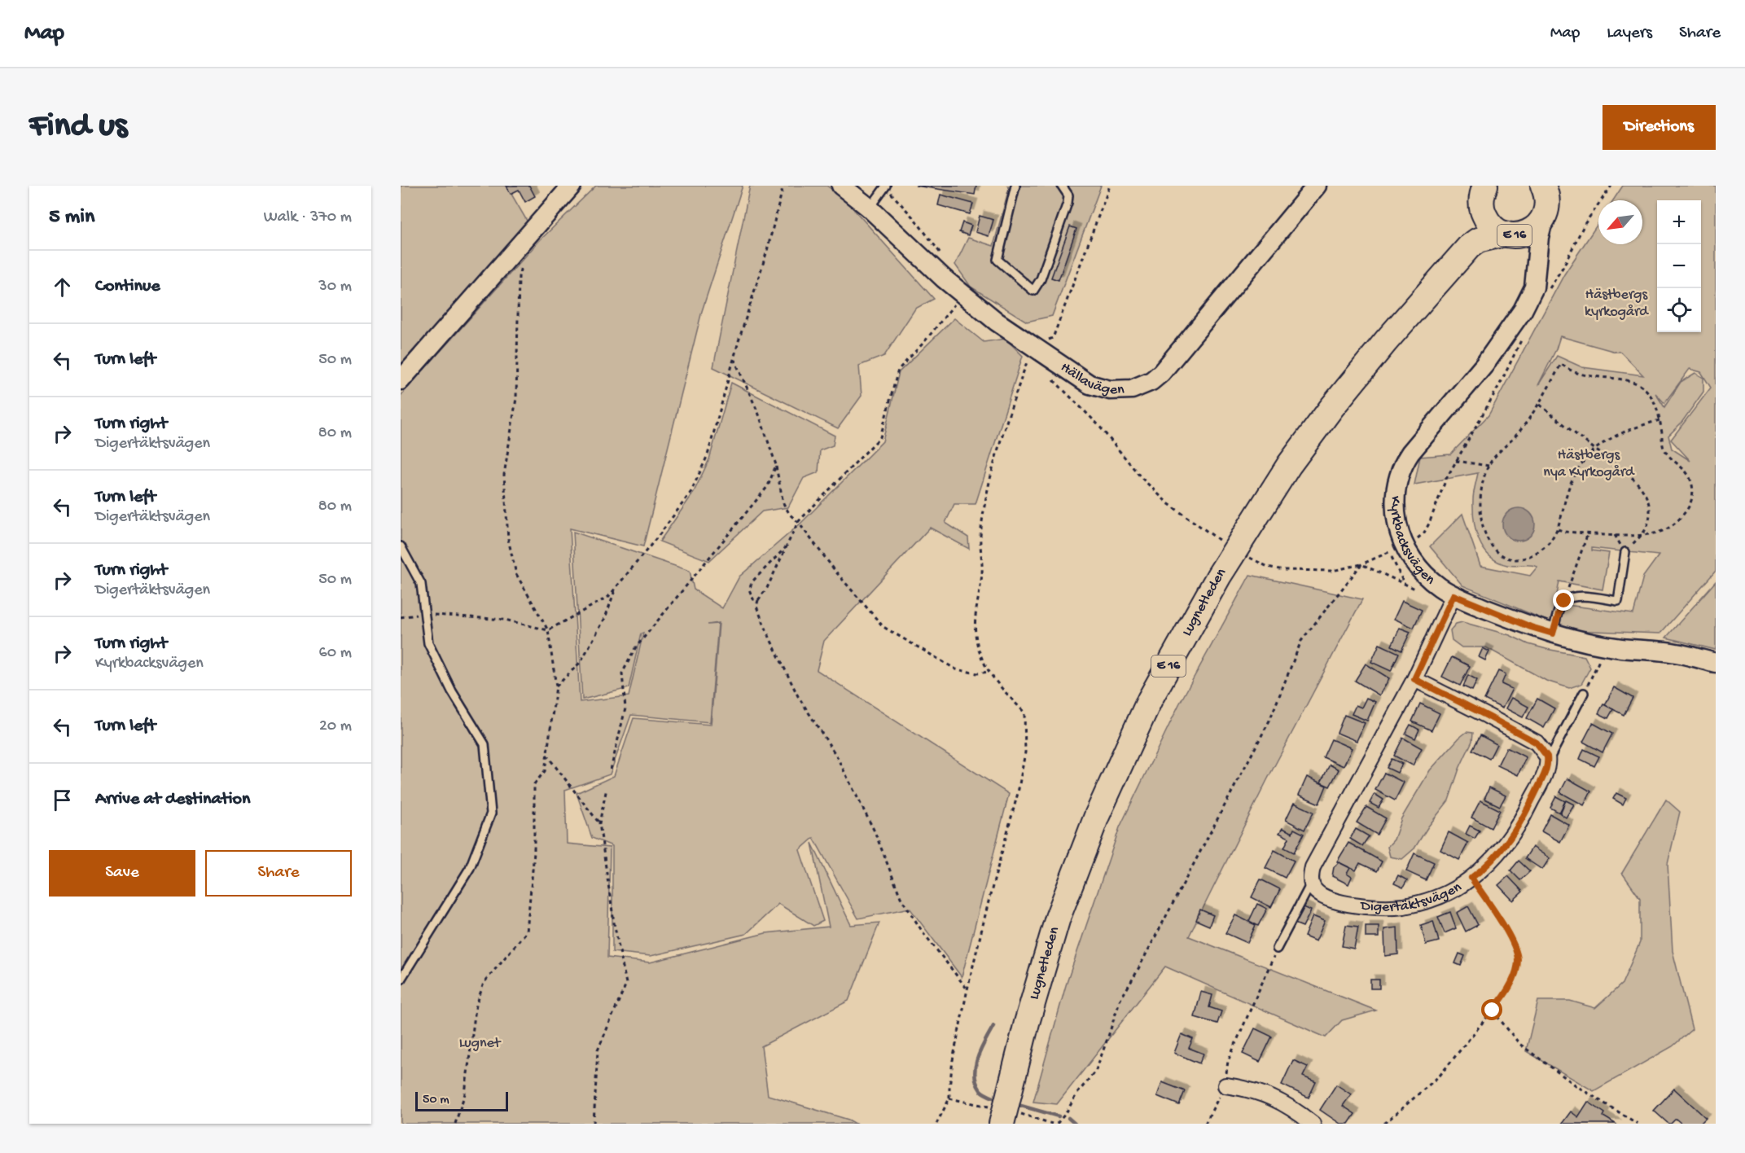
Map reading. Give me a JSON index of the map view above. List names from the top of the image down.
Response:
{
  "streets": {
    "highway": ["E 16", "Lugnetleden"],
    "street": ["Hällavägen", "Kyrkbacksvägen", "Digertäktsvägen"]
  },
  "crossings": [
    ["E 16", "Kyrkbacksvägen"],
    ["E 16", "Lugnetleden"]
  ],
  "parks": ["Hästbergs kyrkogård", "Hästbergs nya Kyrkogård", "Lugnet"],
  "scale_bar": "50 m",
  "north": "bottom left",
  "page": {
    "header": "Map",
    "nav": ["Map", "Layers", "Share"],
    "buttons": [
      "Directions",
      ["Save", "Share"]
    ],
    "title": "Find us",
    "heading": ["5 min", "Walk · 370 m"],
    "map_buttons": ["+", "−"],
    "list": [
      ["Continue", "30 m"],
      ["Turn left", "50 m"],
      ["Turn right", "Digertäktsvägen", "80 m"],
      ["Turn left", "Digertäktsvägen", "80 m"],
      ["Turn right", "Digertäktsvägen", "50 m"],
      ["Turn right", "Kyrkbacksvägen", "60 m"],
      ["Turn left", "20 m"],
      "Arrive at destination"
    ],
    "scale": "50 m"
  }
}
